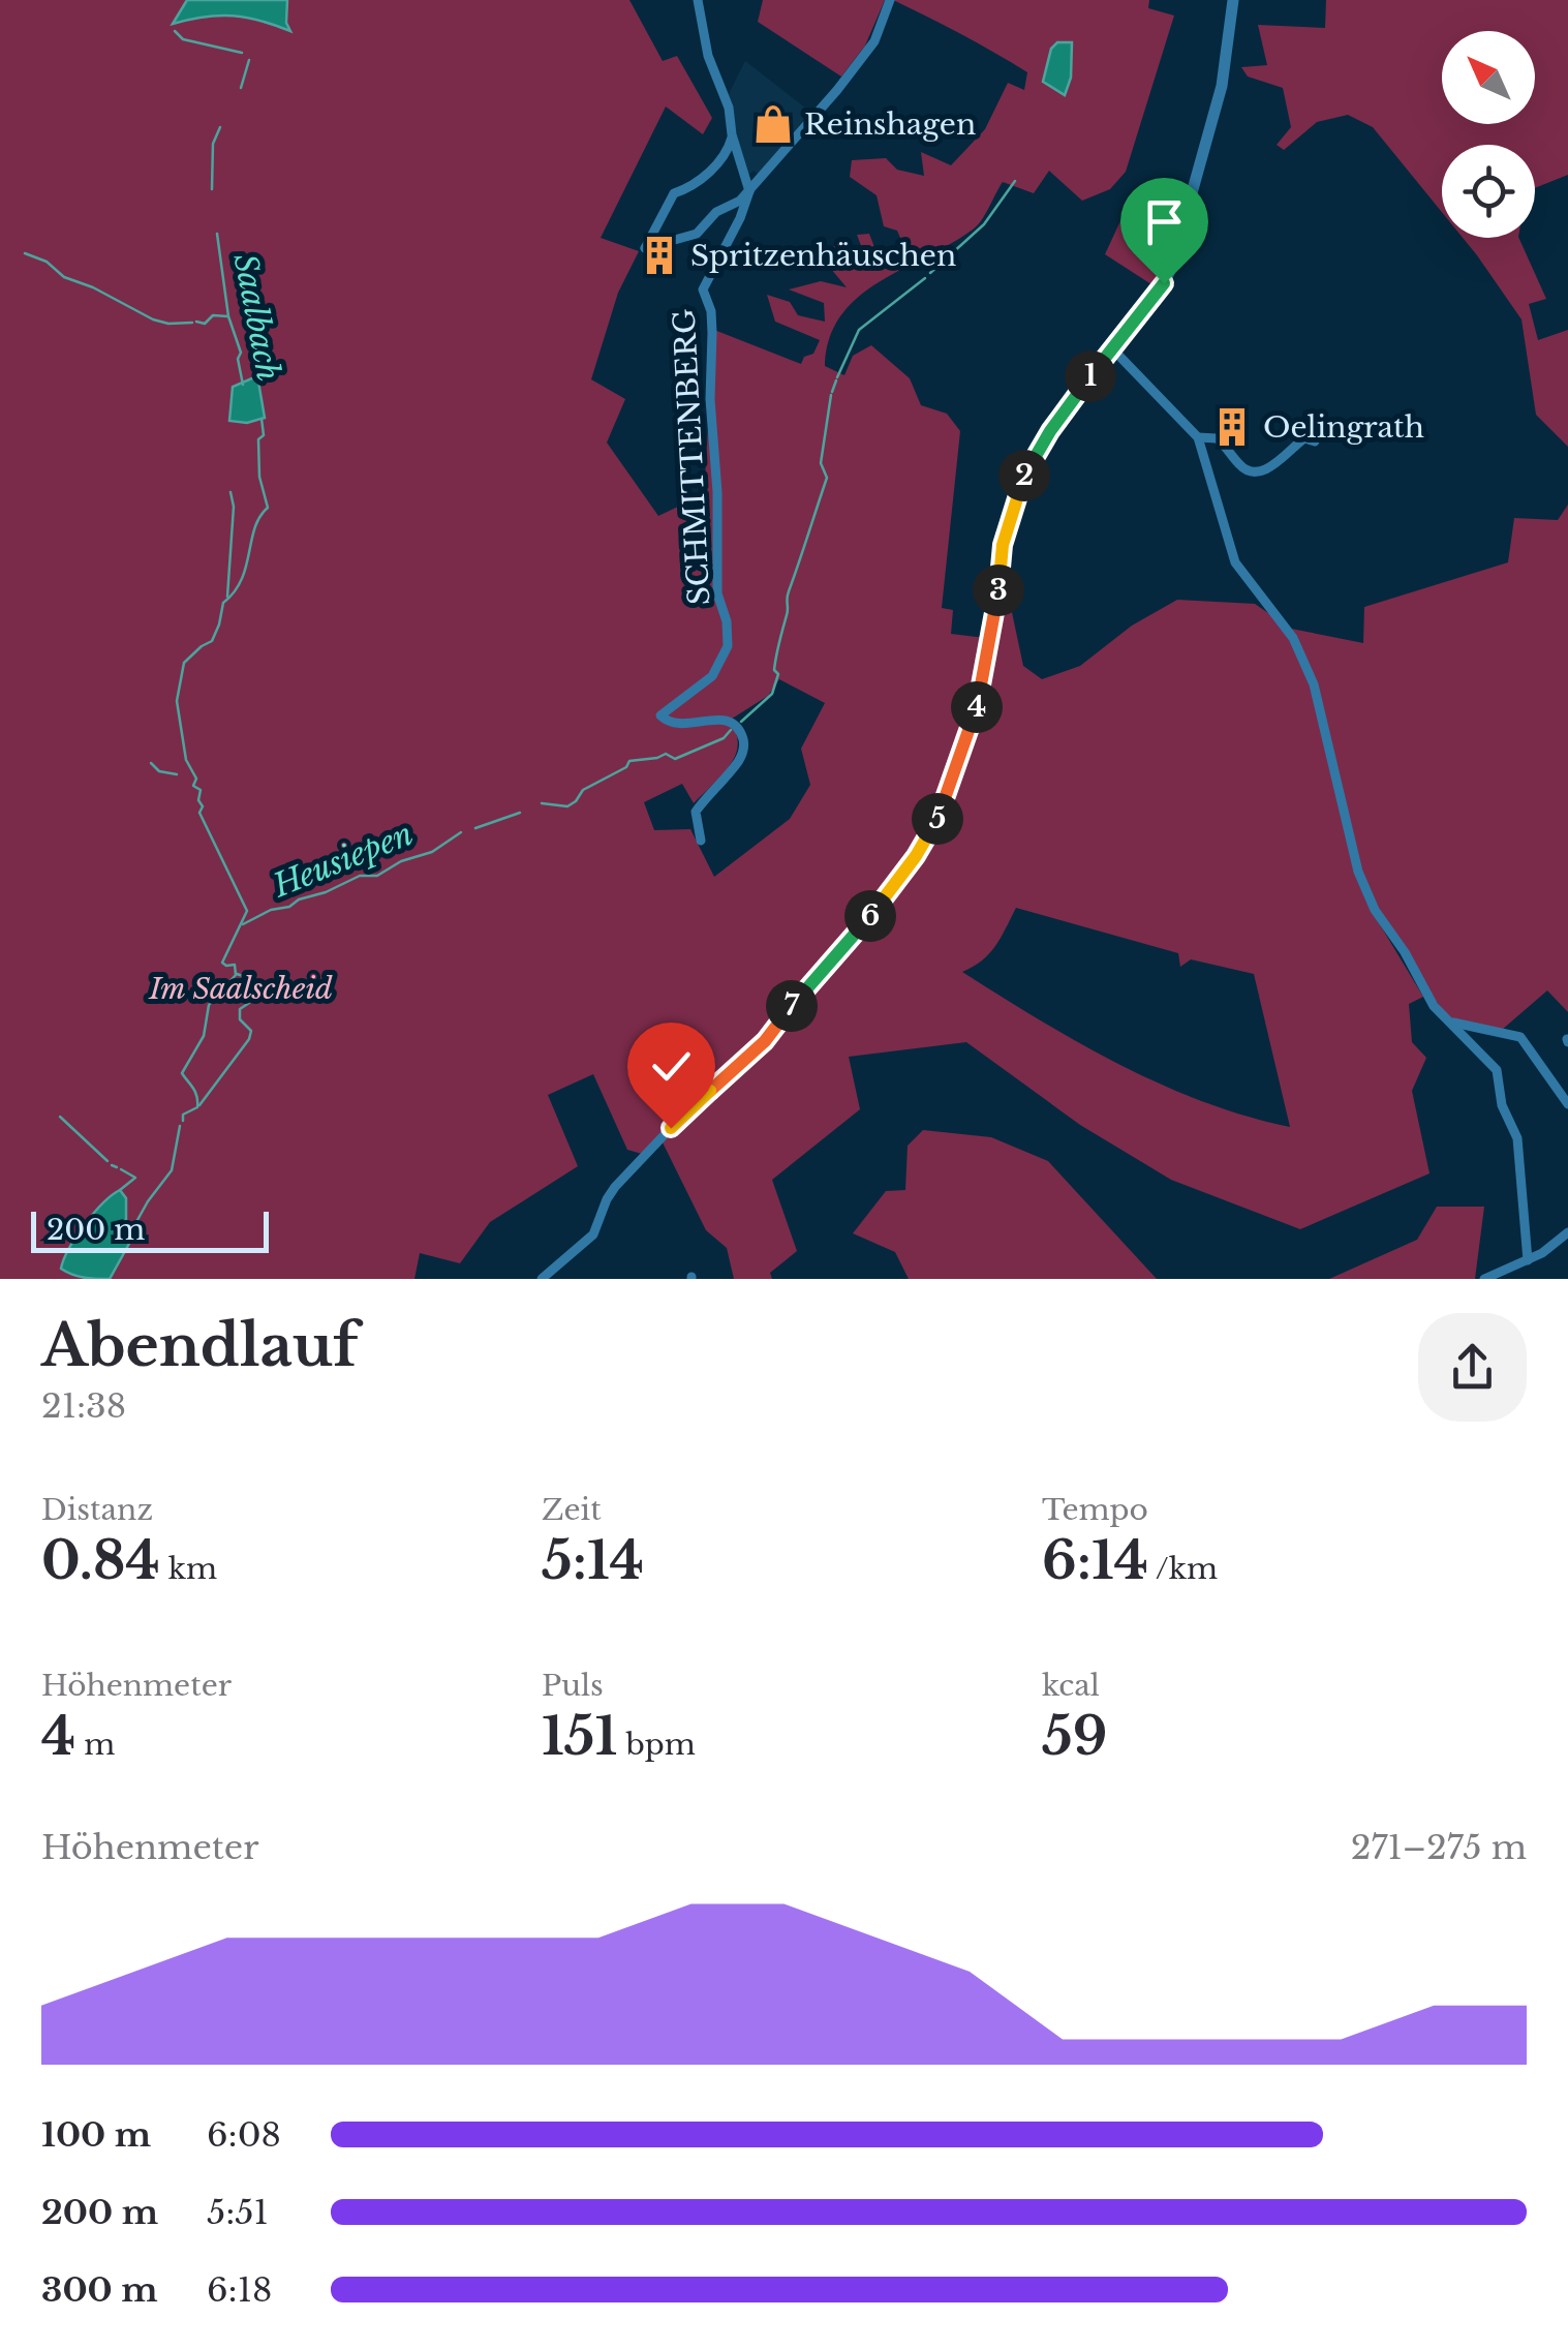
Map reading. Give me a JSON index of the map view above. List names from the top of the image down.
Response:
{
  "streets": {
    "street": ["SCHMITTENBERG"]
  },
  "water": ["Saalbach", "Heusiepen"],
  "parks": ["Im Saalscheid"],
  "places": {
    "shop": ["Reinshagen"],
    "building": ["Spritzenhäuschen", "Oelingrath"]
  },
  "scale_bar": "200 m",
  "north": "top left",
  "page": {
    "pins": [
      "1",
      "2",
      "3",
      "4",
      "5",
      "6",
      "7"
    ],
    "scale": "200 m",
    "heading": ["Abendlauf", "21:38"],
    "stats": [
      ["Distanz", "0.84 km"],
      ["Zeit", "5:14"],
      ["Tempo", "6:14 /km"],
      ["Höhenmeter", "4 m"],
      ["Puls", "151 bpm"],
      ["kcal", "59"]
    ],
    "chart": ["Höhenmeter", "271–275 m"],
    "list": [
      {
        "name": "100 m",
        "note": "6:08"
      },
      {
        "name": "200 m",
        "note": "5:51"
      },
      {
        "name": "300 m",
        "note": "6:18"
      }
    ]
  }
}
